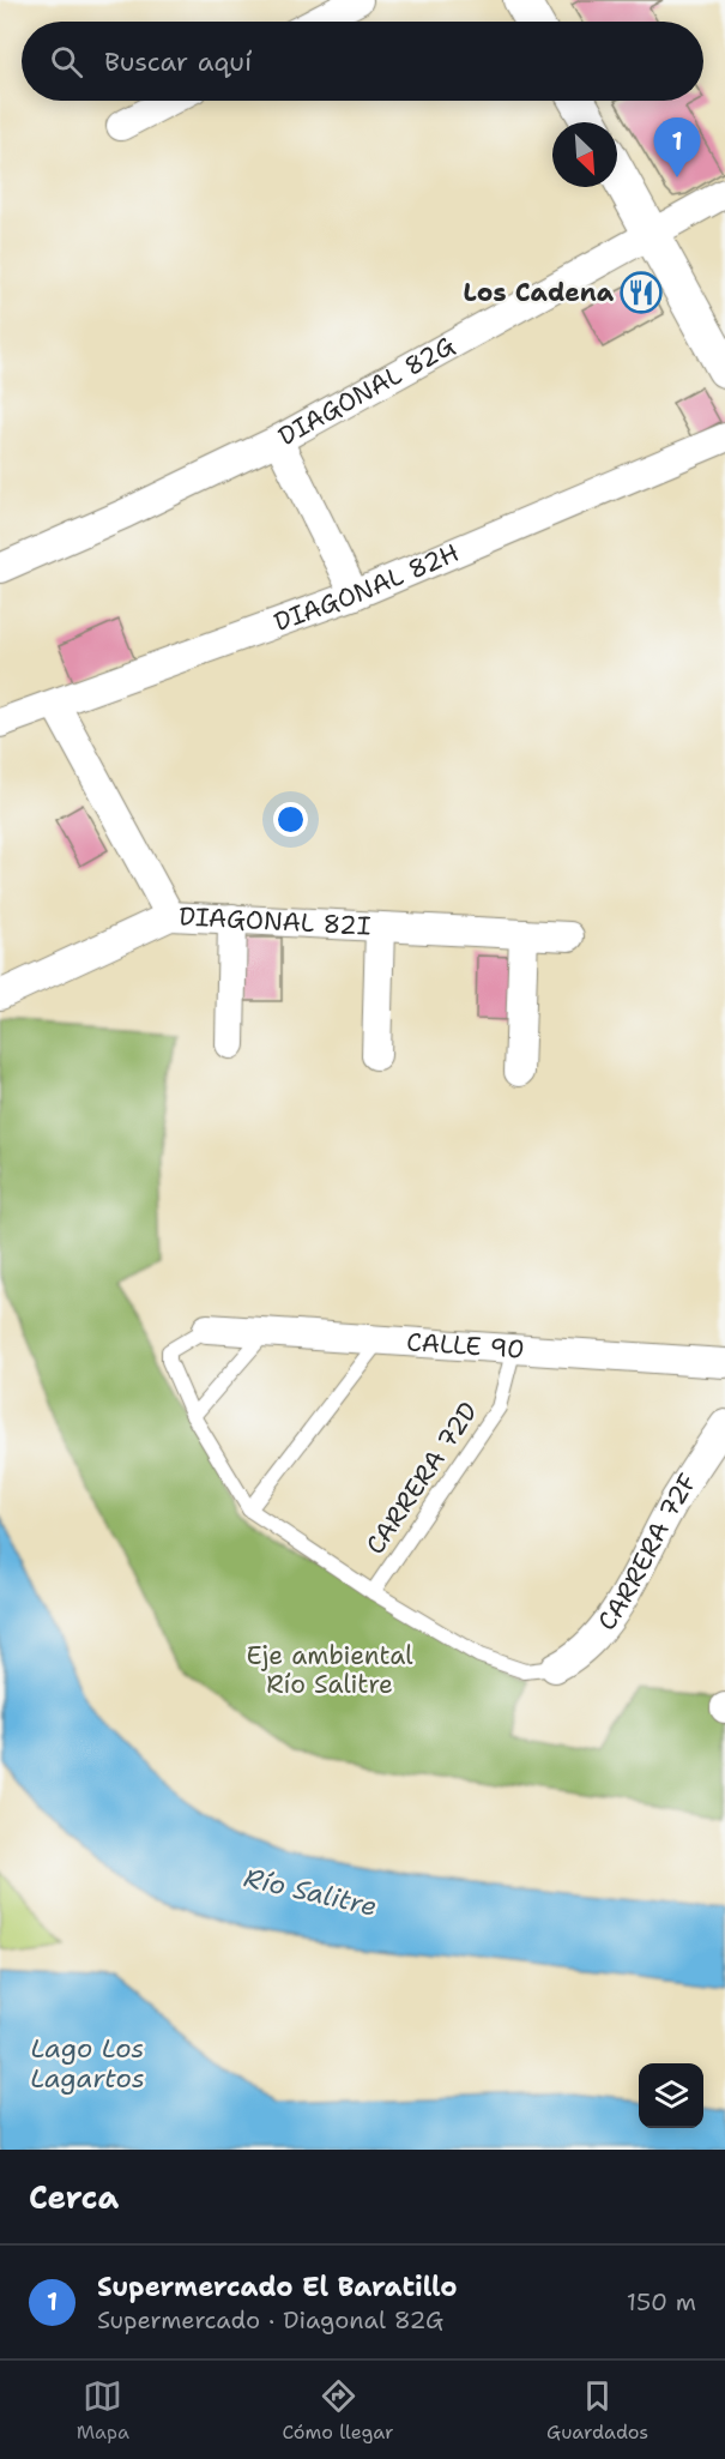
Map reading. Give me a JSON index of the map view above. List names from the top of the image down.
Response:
{
  "streets": {
    "street": [
      "DIAGONAL 82G",
      "DIAGONAL 82H",
      "DIAGONAL 82I",
      "CALLE 90",
      "CARRERA 72F"
    ],
    "lane": ["CARRERA 72D"]
  },
  "crossings": [
    ["CALLE 90", "CARRERA 72D"]
  ],
  "water": ["Río Salitre", "Lago Los Lagartos"],
  "parks": ["Eje ambiental Río Salitre"],
  "places": {
    "restaurant": ["Los Cadena"]
  },
  "north": "bottom right",
  "page": {
    "search": "Buscar aquí",
    "pins": "1",
    "heading": "Cerca",
    "list": [
      {
        "mark": "1",
        "name": "Supermercado El Baratillo",
        "note": "Supermercado · Diagonal 82G",
        "value": "150 m"
      }
    ],
    "nav": ["Mapa", "Cómo llegar", "Guardados"]
  }
}
